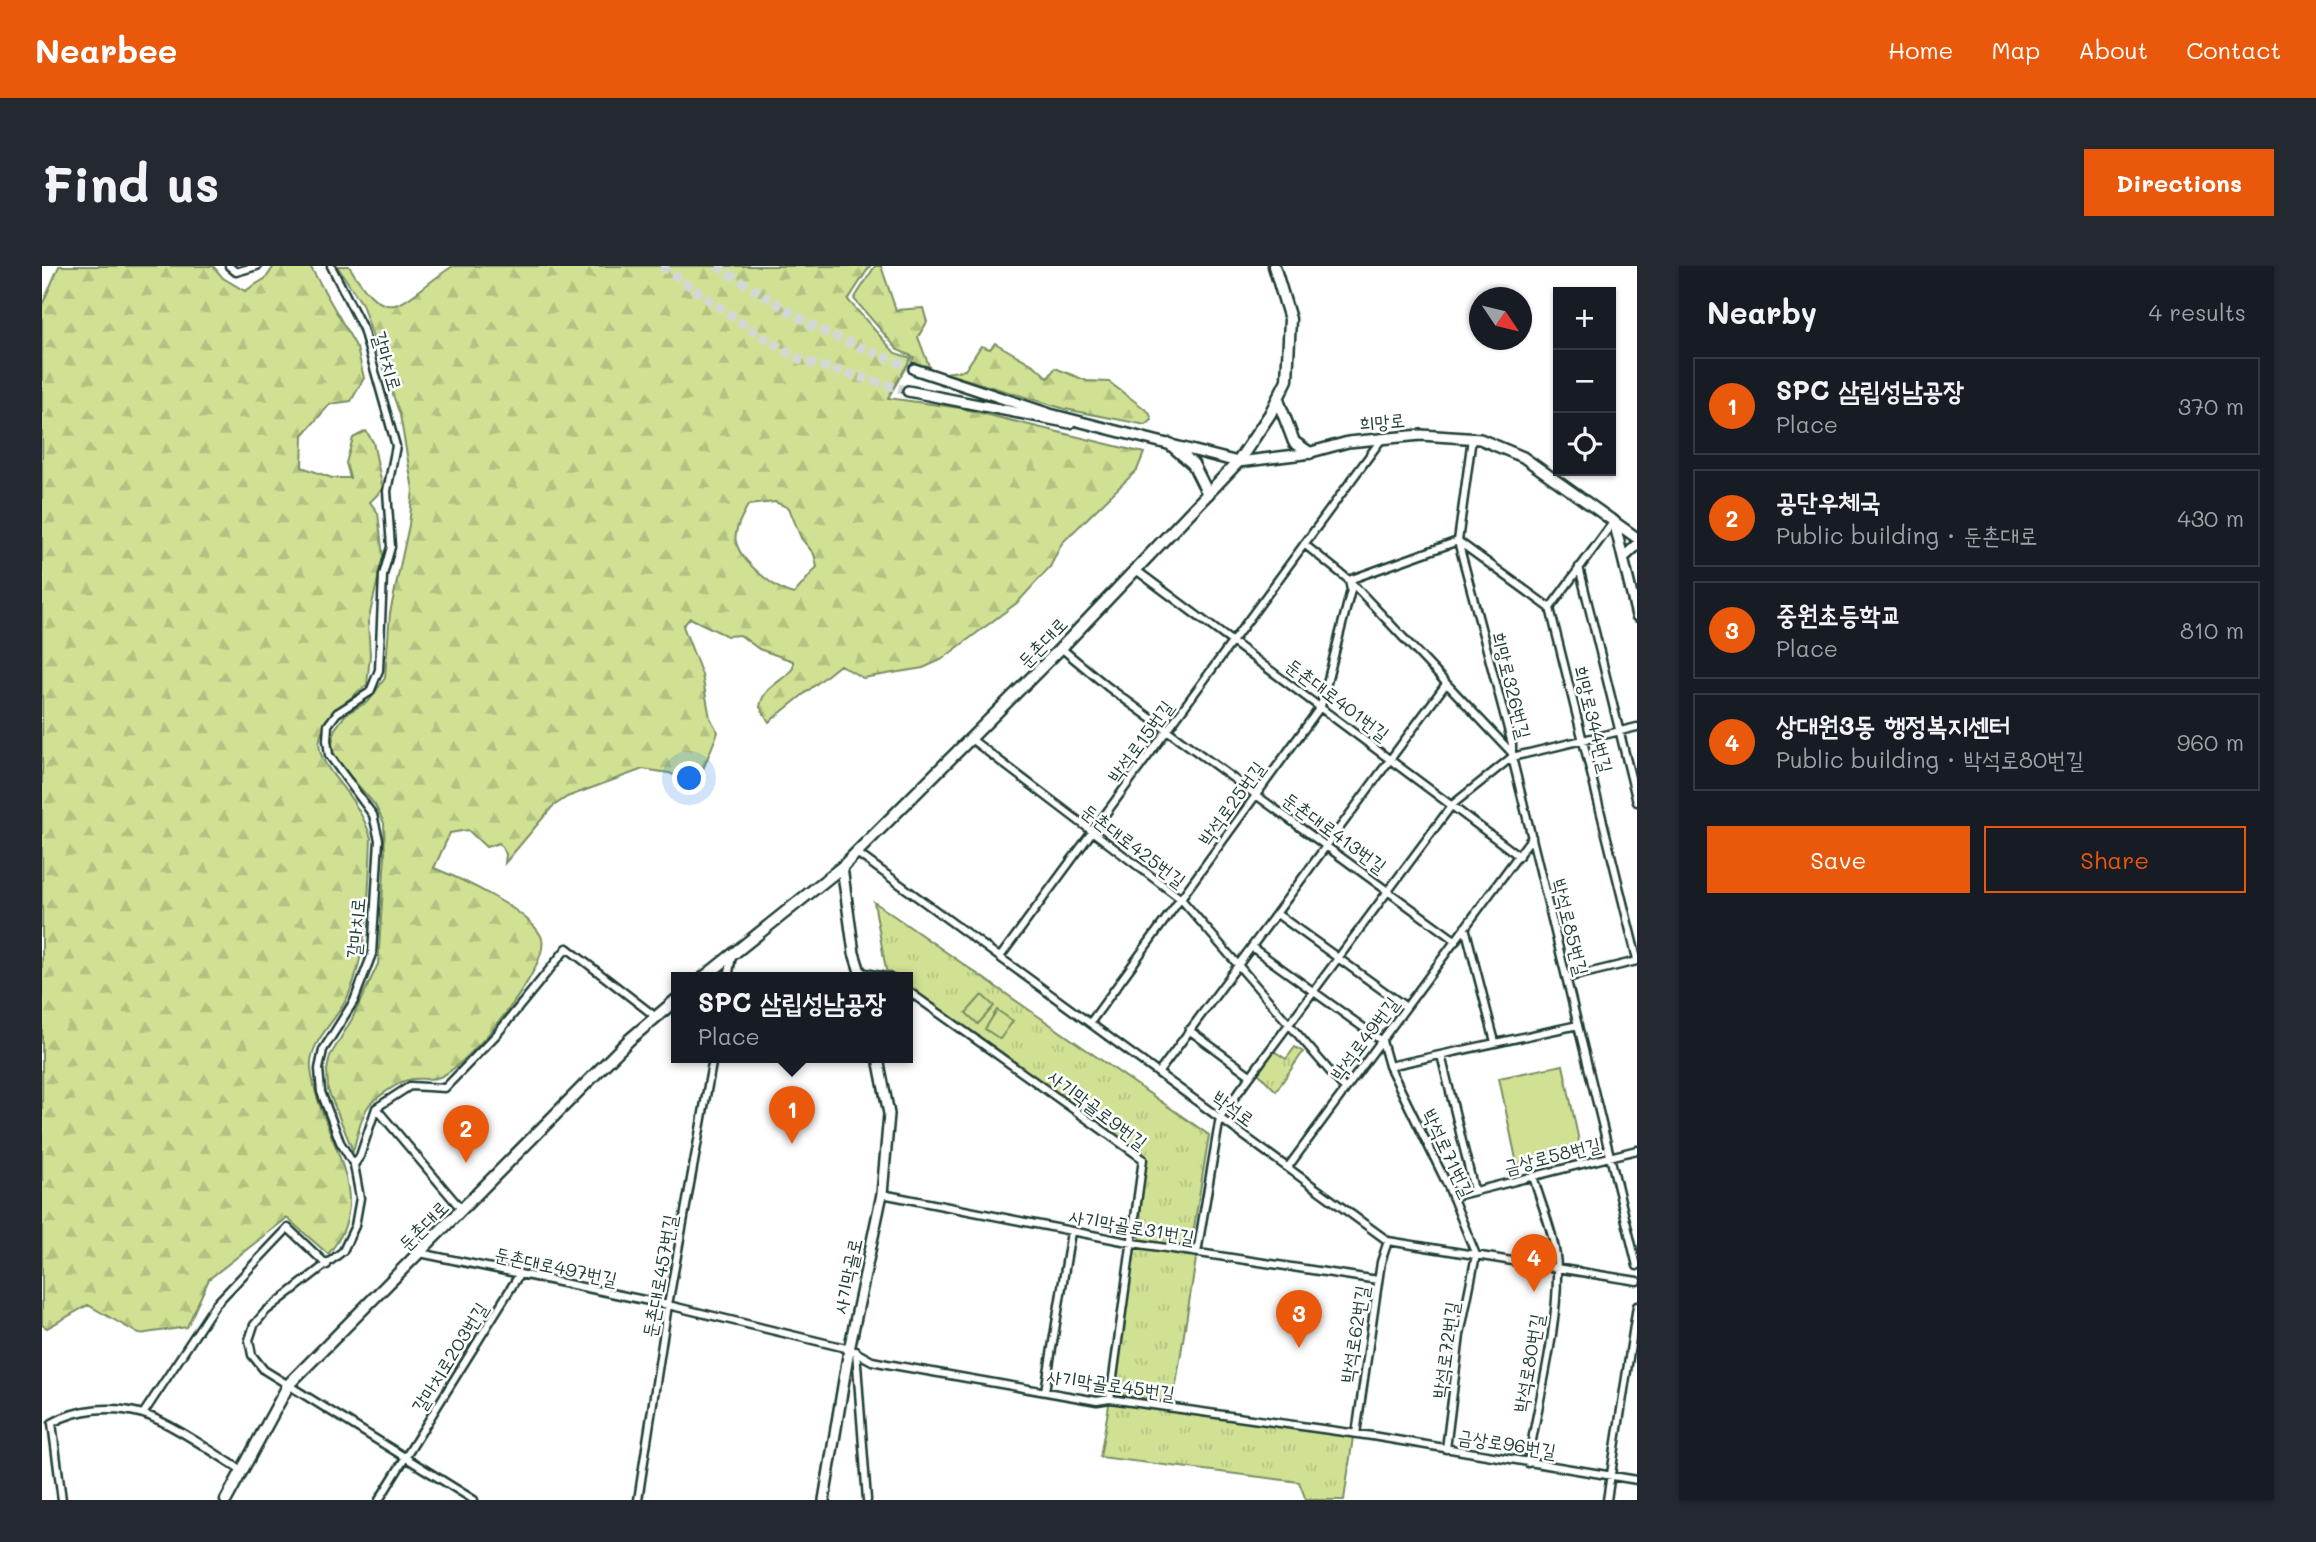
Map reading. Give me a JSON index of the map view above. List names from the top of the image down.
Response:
{
  "streets": {
    "main road": ["희망로", "둔촌대로", "사기막골로"],
    "street": [
      "갈마치로",
      "희망로326번길",
      "둔촌대로401번길",
      "희망로344번길",
      "박석로15번길",
      "박석로25번길",
      "둔촌대로413번길",
      "둔촌대로425번길",
      "박석로85번길",
      "박석로49번길",
      "박석로",
      "사기막골로9번길",
      "박석로71번길",
      "금상로58번길",
      "사기막골로31번길",
      "둔촌대로497번길",
      "둔촌대로457번길",
      "박석로62번길",
      "박석로72번길",
      "갈마치로203번길",
      "박석로80번길",
      "사기막골로45번길",
      "금상로96번길"
    ]
  },
  "crossings": [
    ["갈마치로", "둔촌대로"],
    ["갈마치로", "갈마치로203번길"],
    ["희망로", "둔촌대로"],
    ["희망로", "희망로326번길"],
    ["희망로", "박석로15번길"],
    ["둔촌대로", "둔촌대로401번길"],
    ["둔촌대로", "둔촌대로413번길"],
    ["둔촌대로", "둔촌대로425번길"],
    ["둔촌대로", "박석로"],
    ["둔촌대로", "둔촌대로497번길"],
    ["희망로326번길", "박석로85번길"],
    ["희망로326번길", "박석로49번길"],
    ["둔촌대로401번길", "박석로15번길"],
    ["둔촌대로401번길", "박석로25번길"],
    ["둔촌대로401번길", "박석로49번길"],
    ["박석로15번길", "둔촌대로413번길"],
    ["박석로15번길", "둔촌대로425번길"],
    ["박석로15번길", "박석로"],
    ["박석로25번길", "둔촌대로413번길"],
    ["박석로25번길", "둔촌대로425번길"],
    ["박석로25번길", "박석로"],
    ["둔촌대로413번길", "박석로49번길"],
    ["둔촌대로425번길", "박석로49번길"],
    ["박석로85번길", "박석로49번길"],
    ["박석로85번길", "금상로58번길"],
    ["박석로49번길", "박석로"],
    ["박석로49번길", "박석로71번길"],
    ["박석로", "박석로71번길"],
    ["박석로", "박석로62번길"],
    ["박석로", "박석로72번길"],
    ["박석로", "박석로80번길"],
    ["사기막골로9번길", "사기막골로31번길"],
    ["사기막골로9번길", "사기막골로45번길"],
    ["박석로71번길", "금상로58번길"],
    ["박석로71번길", "박석로72번길"],
    ["금상로58번길", "박석로80번길"],
    ["사기막골로31번길", "사기막골로"],
    ["사기막골로31번길", "박석로62번길"],
    ["둔촌대로497번길", "둔촌대로457번길"],
    ["둔촌대로497번길", "사기막골로"],
    ["둔촌대로497번길", "갈마치로203번길"],
    ["둔촌대로497번길", "사기막골로45번길"],
    ["사기막골로", "사기막골로45번길"],
    ["박석로62번길", "사기막골로45번길"],
    ["박석로72번길", "금상로96번길"],
    ["박석로80번길", "금상로96번길"],
    ["사기막골로45번길", "금상로96번길"]
  ],
  "north": "bottom right",
  "page": {
    "header": "Nearbee",
    "nav": [
      "Home",
      "Map",
      "About",
      "Contact"
    ],
    "buttons": [
      "Directions",
      ["Save", "Share"]
    ],
    "title": "Find us",
    "heading": ["Nearby", "4 results"],
    "map_buttons": ["+", "−"],
    "list": [
      {
        "mark": "1",
        "name": "SPC 삼립성남공장",
        "note": "Place",
        "value": "370 m"
      },
      {
        "mark": "2",
        "name": "공단우체국",
        "note": "Public building · 둔촌대로",
        "value": "430 m"
      },
      {
        "mark": "3",
        "name": "중원초등학교",
        "note": "Place",
        "value": "810 m"
      },
      {
        "mark": "4",
        "name": "상대원3동 행정복지센터",
        "note": "Public building · 박석로80번길",
        "value": "960 m"
      }
    ],
    "popup": ["SPC 삼립성남공장", "Place"],
    "pins": [
      "1",
      "2",
      "4",
      "3"
    ]
  }
}
